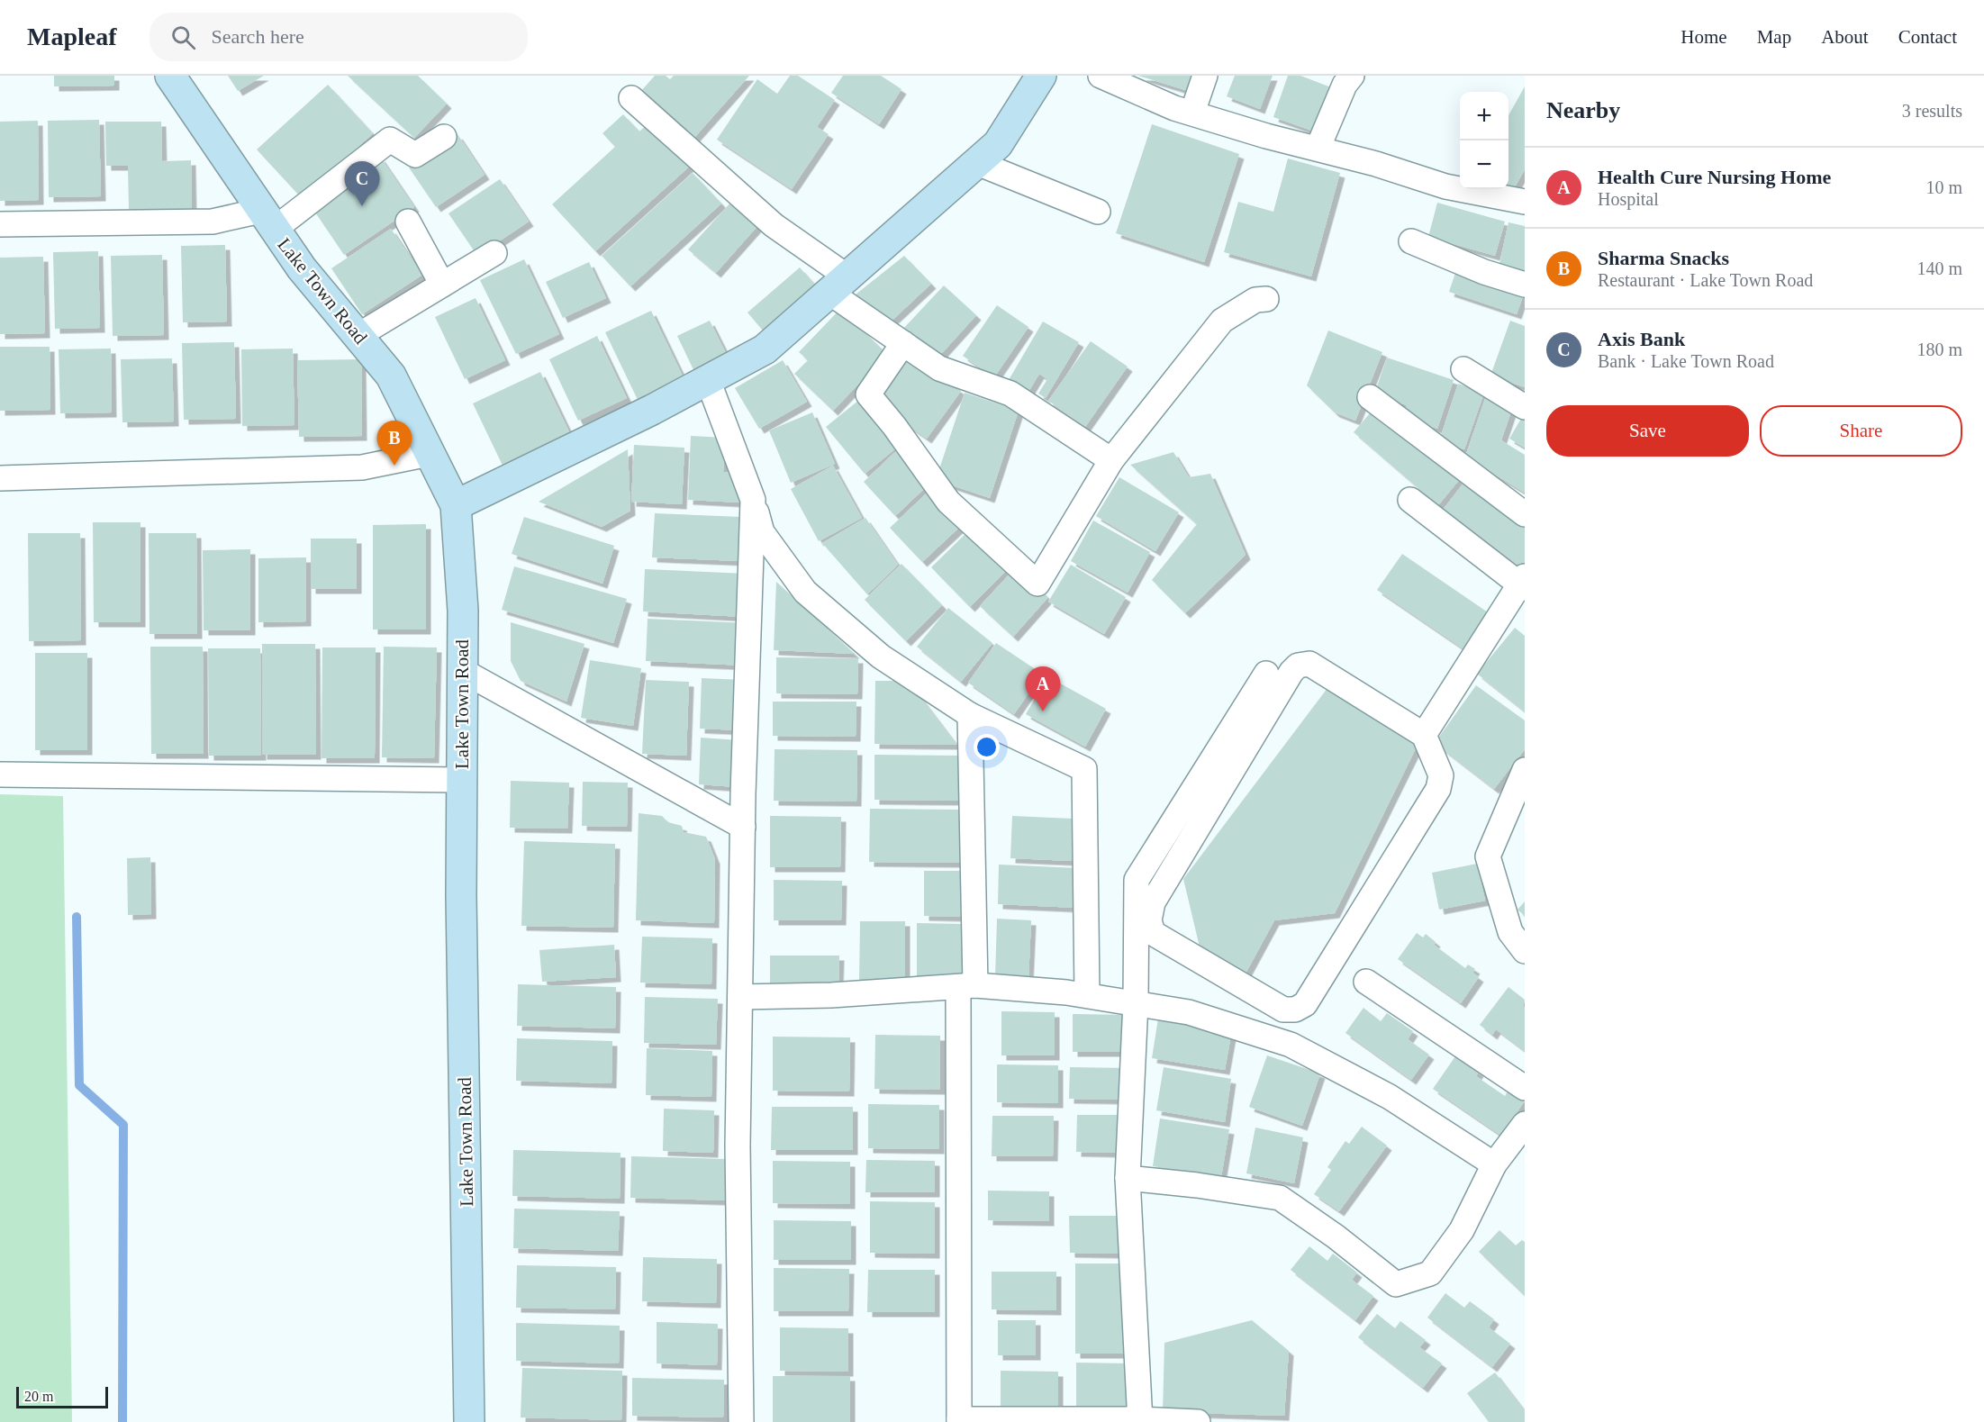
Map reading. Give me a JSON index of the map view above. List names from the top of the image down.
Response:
{
  "streets": {
    "street": ["Lake Town Road"]
  },
  "scale_bar": "20 m",
  "page": {
    "header": "Mapleaf",
    "search": "Search here",
    "nav": [
      "Home",
      "Map",
      "About",
      "Contact"
    ],
    "heading": ["Nearby", "3 results"],
    "map_buttons": ["+", "−"],
    "list": [
      {
        "mark": "A",
        "name": "Health Cure Nursing Home",
        "note": "Hospital",
        "value": "10 m"
      },
      {
        "mark": "B",
        "name": "Sharma Snacks",
        "note": "Restaurant · Lake Town Road",
        "value": "140 m"
      },
      {
        "mark": "C",
        "name": "Axis Bank",
        "note": "Bank · Lake Town Road",
        "value": "180 m"
      }
    ],
    "pins": ["C", "B", "A"],
    "buttons": ["Save", "Share"],
    "scale": "20 m"
  }
}
